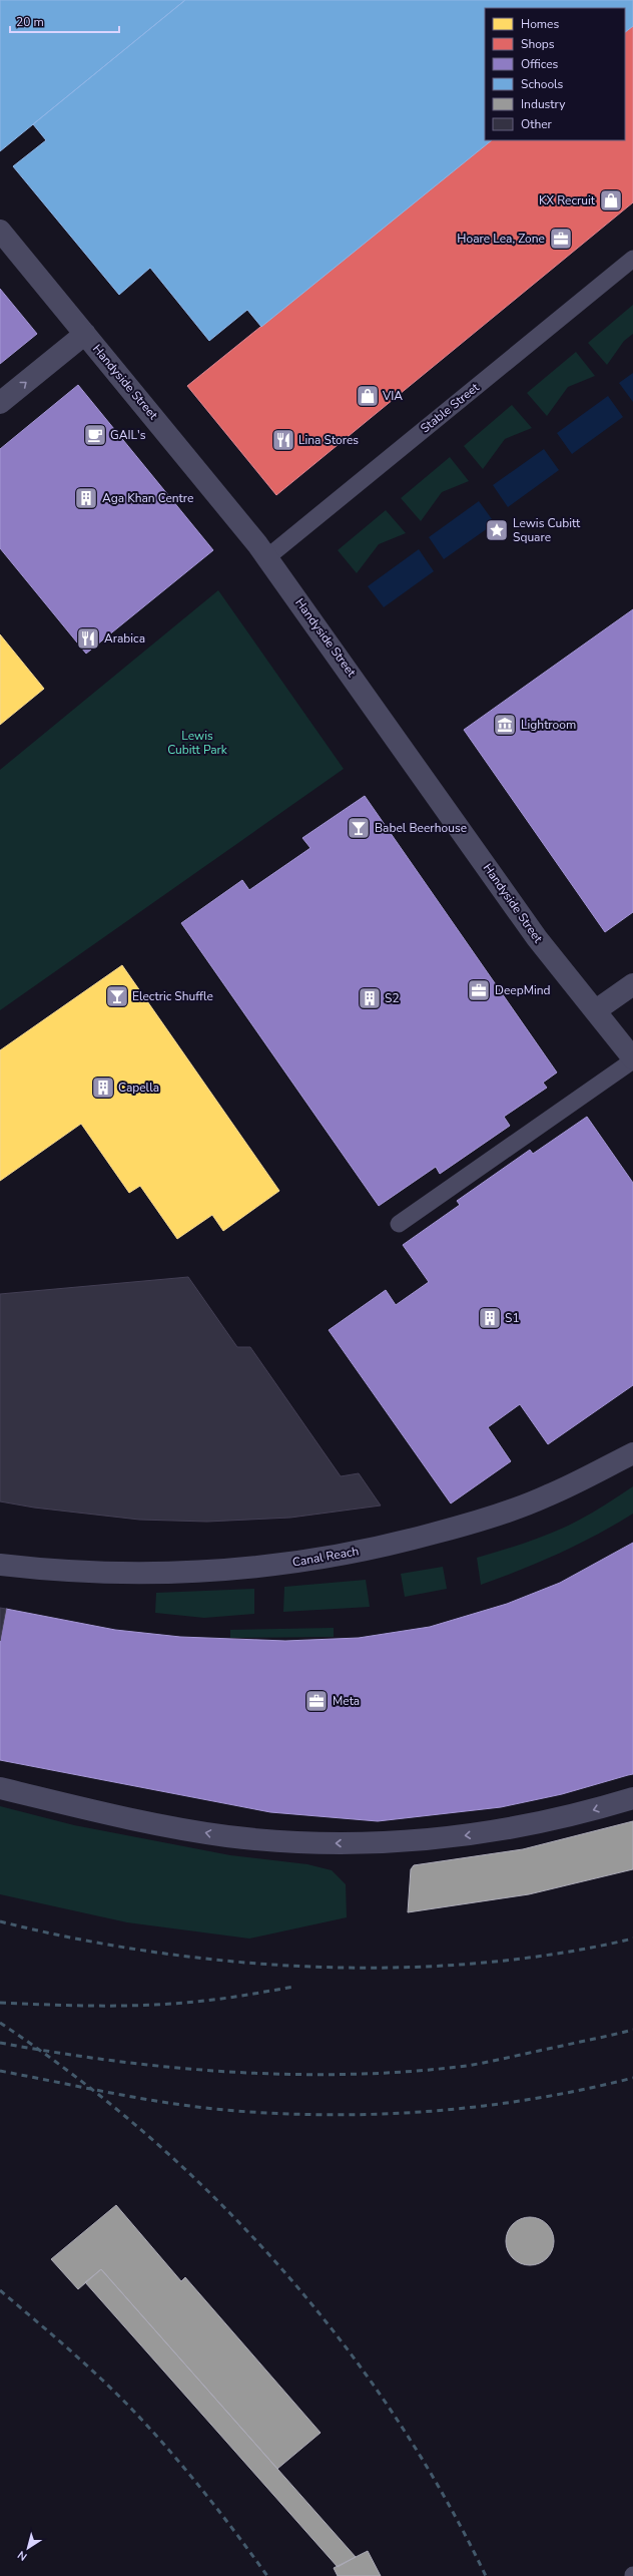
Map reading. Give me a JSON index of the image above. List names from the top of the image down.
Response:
{
  "streets": {
    "street": ["Handyside Street", "Canal Reach"],
    "lane": ["Stable Street"]
  },
  "crossings": [
    ["Handyside Street", "Stable Street"]
  ],
  "parks": ["Lewis Cubitt Park"],
  "places": {
    "shop": ["KX Recruit", "VIA"],
    "office": ["Hoare Lea, Zone", "DeepMind", "Meta"],
    "cafe": ["GAIL's"],
    "restaurant": ["Lina Stores", "Arabica"],
    "building": [
      "Aga Khan Centre",
      "S2",
      "Capella",
      "S1"
    ],
    "place": ["Lewis Cubitt Square"],
    "museum": ["Lightroom"],
    "bar": ["Babel Beerhouse", "Electric Shuffle"]
  },
  "legend": [
    "Homes",
    "Shops",
    "Offices",
    "Schools",
    "Industry",
    "Other"
  ],
  "scale_bar": "20 m",
  "north": "bottom left"
}
